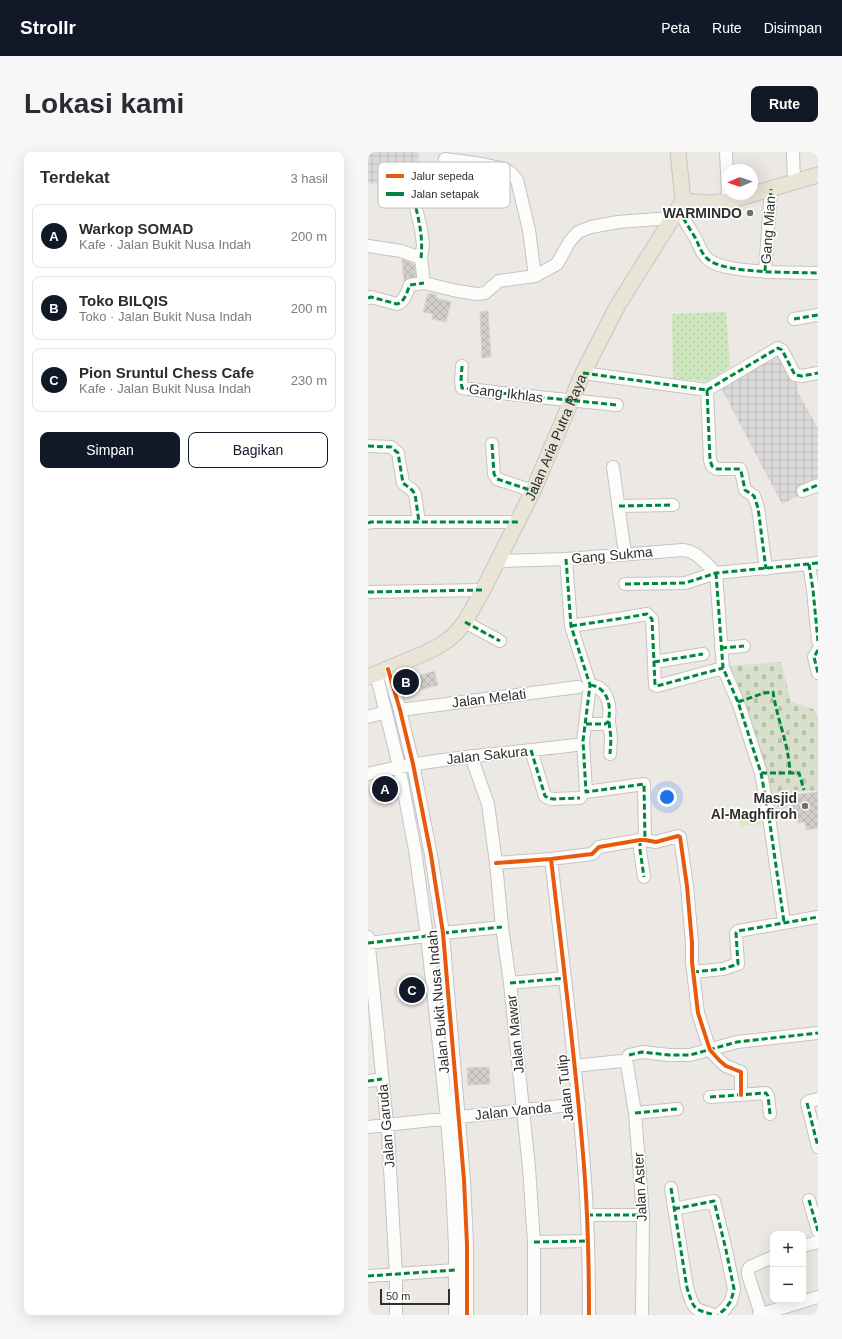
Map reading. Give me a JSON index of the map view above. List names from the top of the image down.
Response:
{
  "streets": {
    "main road": ["Jalan Aria Putra Raya"],
    "street": [
      "Gang Mian",
      "Gang Ikhlas",
      "Gang Sukma",
      "Jalan Melati",
      "Jalan Sakura",
      "Jalan Bukit Nusa Indah",
      "Jalan Mawar",
      "Jalan Tulip",
      "Jalan Vanda",
      "Jalan Garuda",
      "Jalan Aster"
    ]
  },
  "crossings": [
    ["Gang Ikhlas", "Jalan Aria Putra Raya"],
    ["Jalan Aria Putra Raya", "Gang Sukma"],
    ["Jalan Aria Putra Raya", "Jalan Bukit Nusa Indah"],
    ["Jalan Melati", "Jalan Bukit Nusa Indah"],
    ["Jalan Sakura", "Jalan Bukit Nusa Indah"],
    ["Jalan Sakura", "Jalan Mawar"],
    ["Jalan Bukit Nusa Indah", "Jalan Vanda"],
    ["Jalan Mawar", "Jalan Vanda"],
    ["Jalan Tulip", "Jalan Vanda"],
    ["Jalan Vanda", "Jalan Garuda"]
  ],
  "places": ["WARMINDO", "Masjid Al-Maghfiroh"],
  "legend": ["Jalur sepeda", "Jalan setapak"],
  "scale_bar": "50 m",
  "north": "left",
  "page": {
    "header": "Strollr",
    "nav": ["Peta", "Rute", "Disimpan"],
    "buttons": [
      "Rute",
      ["Simpan", "Bagikan"]
    ],
    "title": "Lokasi kami",
    "heading": ["Terdekat", "3 hasil"],
    "list": [
      {
        "mark": "A",
        "name": "Warkop SOMAD",
        "note": "Kafe · Jalan Bukit Nusa Indah",
        "value": "200 m"
      },
      {
        "mark": "B",
        "name": "Toko BILQIS",
        "note": "Toko · Jalan Bukit Nusa Indah",
        "value": "200 m"
      },
      {
        "mark": "C",
        "name": "Pion Sruntul Chess Cafe",
        "note": "Kafe · Jalan Bukit Nusa Indah",
        "value": "230 m"
      }
    ],
    "pins": ["B", "A", "C"],
    "map_buttons": ["+", "−"],
    "scale": "50 m"
  }
}
